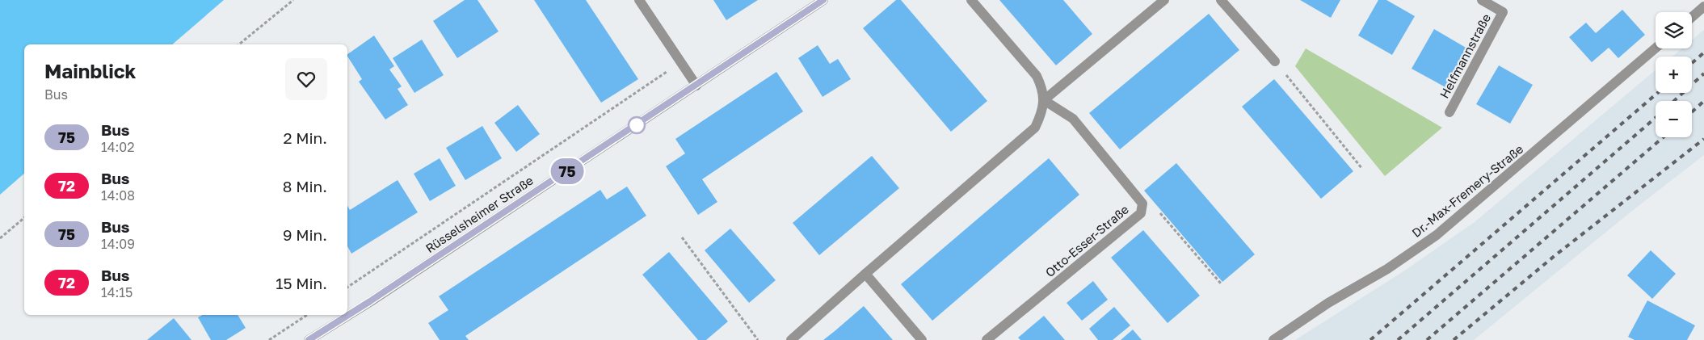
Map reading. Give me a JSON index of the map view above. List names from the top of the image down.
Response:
{
  "streets": {
    "street": [
      "Helfmannstraße",
      "Dr.-Max-Fremery-Straße",
      "Rüsselsheimer Straße",
      "Otto-Esser-Straße"
    ]
  },
  "lines": ["bus line 75"],
  "page": {
    "on_map": "75",
    "map_buttons": ["+", "−"],
    "heading": ["Mainblick", "Bus"],
    "list": [
      {
        "mark": "75",
        "name": "Bus",
        "note": "14:02",
        "value": "2 Min."
      },
      {
        "mark": "72",
        "name": "Bus",
        "note": "14:08",
        "value": "8 Min."
      },
      {
        "mark": "75",
        "name": "Bus",
        "note": "14:09",
        "value": "9 Min."
      },
      {
        "mark": "72",
        "name": "Bus",
        "note": "14:15",
        "value": "15 Min."
      }
    ]
  }
}
